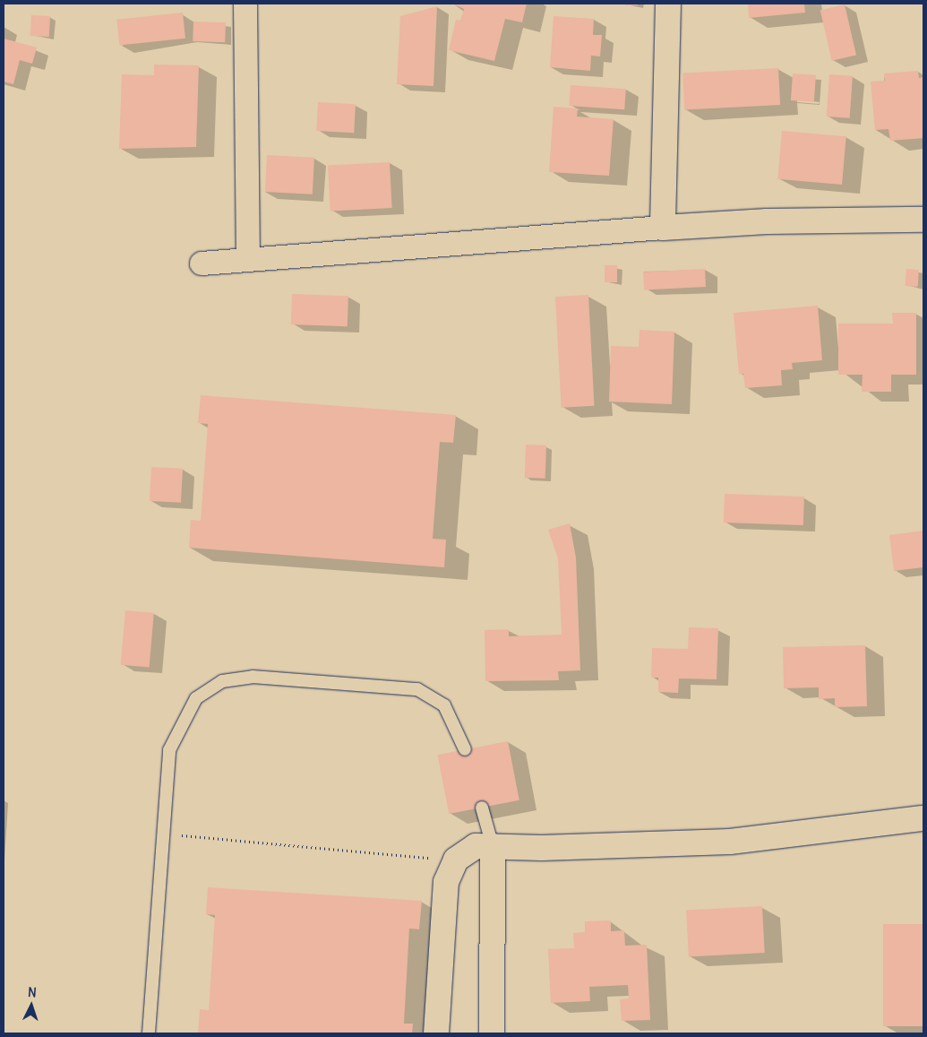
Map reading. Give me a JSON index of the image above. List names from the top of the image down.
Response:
{
  "north": "top"
}
